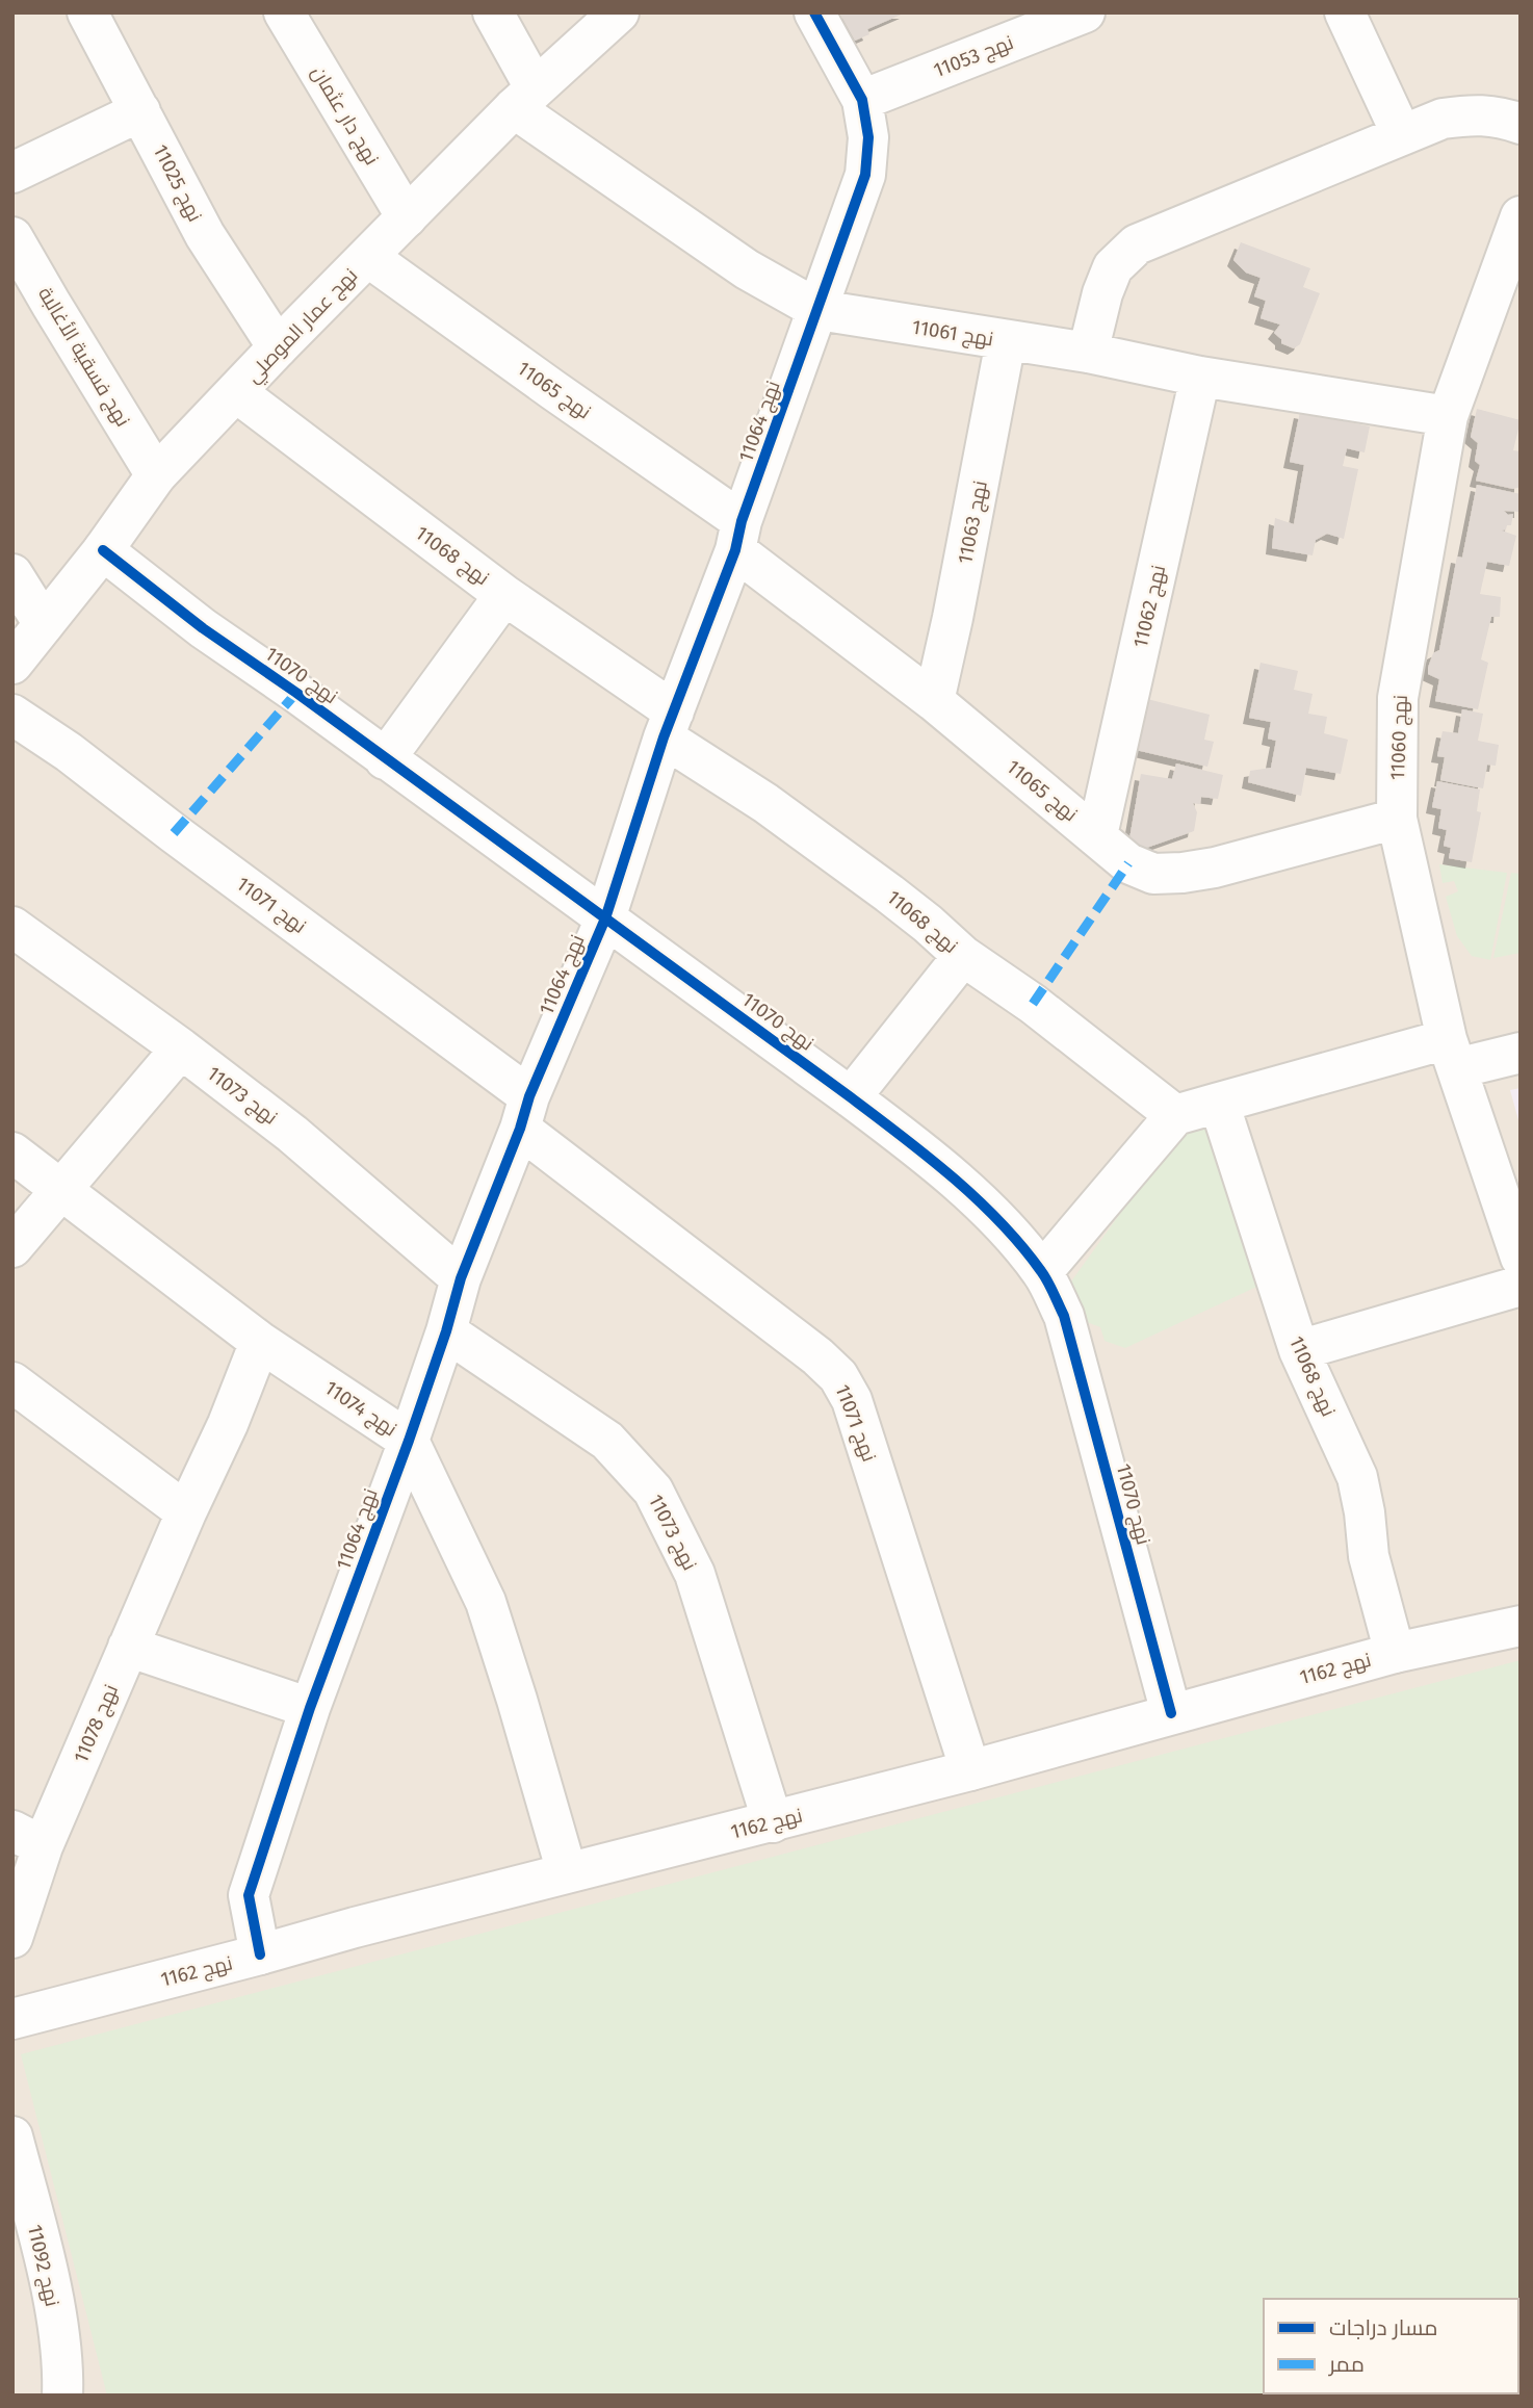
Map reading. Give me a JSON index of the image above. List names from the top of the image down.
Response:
{
  "streets": {
    "street": [
      "نهج 11053",
      "نهج دار عثمان",
      "نهج 11025",
      "نهج عمار الموصلي",
      "نهج 11061",
      "نهج فسقية الأغالبة",
      "نهج 11065",
      "نهج 11064",
      "نهج 11063",
      "نهج 11068",
      "نهج 11062",
      "نهج 11070",
      "نهج 11060",
      "نهج 11071",
      "نهج 11073",
      "نهج 11074",
      "نهج 1162",
      "نهج 11078",
      "نهج 11092"
    ]
  },
  "crossings": [
    ["نهج 11053", "نهج 11064"],
    ["نهج دار عثمان", "نهج عمار الموصلي"],
    ["نهج 11025", "نهج عمار الموصلي"],
    ["نهج عمار الموصلي", "نهج 11061"],
    ["نهج عمار الموصلي", "نهج فسقية الأغالبة"],
    ["نهج عمار الموصلي", "نهج 11065"],
    ["نهج عمار الموصلي", "نهج 11068"],
    ["نهج عمار الموصلي", "نهج 11070"],
    ["نهج 11061", "نهج 11064"],
    ["نهج 11061", "نهج 11063"],
    ["نهج 11061", "نهج 11062"],
    ["نهج 11061", "نهج 11060"],
    ["نهج 11065", "نهج 11064"],
    ["نهج 11065", "نهج 11063"],
    ["نهج 11065", "نهج 11062"],
    ["نهج 11065", "نهج 11060"],
    ["نهج 11064", "نهج 11068"],
    ["نهج 11064", "نهج 11070"],
    ["نهج 11064", "نهج 11071"],
    ["نهج 11064", "نهج 11073"],
    ["نهج 11064", "نهج 11074"],
    ["نهج 11064", "نهج 1162"],
    ["نهج 11068", "نهج 1162"],
    ["نهج 11070", "نهج 1162"],
    ["نهج 11071", "نهج 1162"],
    ["نهج 11073", "نهج 1162"],
    ["نهج 11074", "نهج 1162"],
    ["نهج 11074", "نهج 11078"]
  ],
  "legend": ["مسار دراجات", "ممر"]
}
